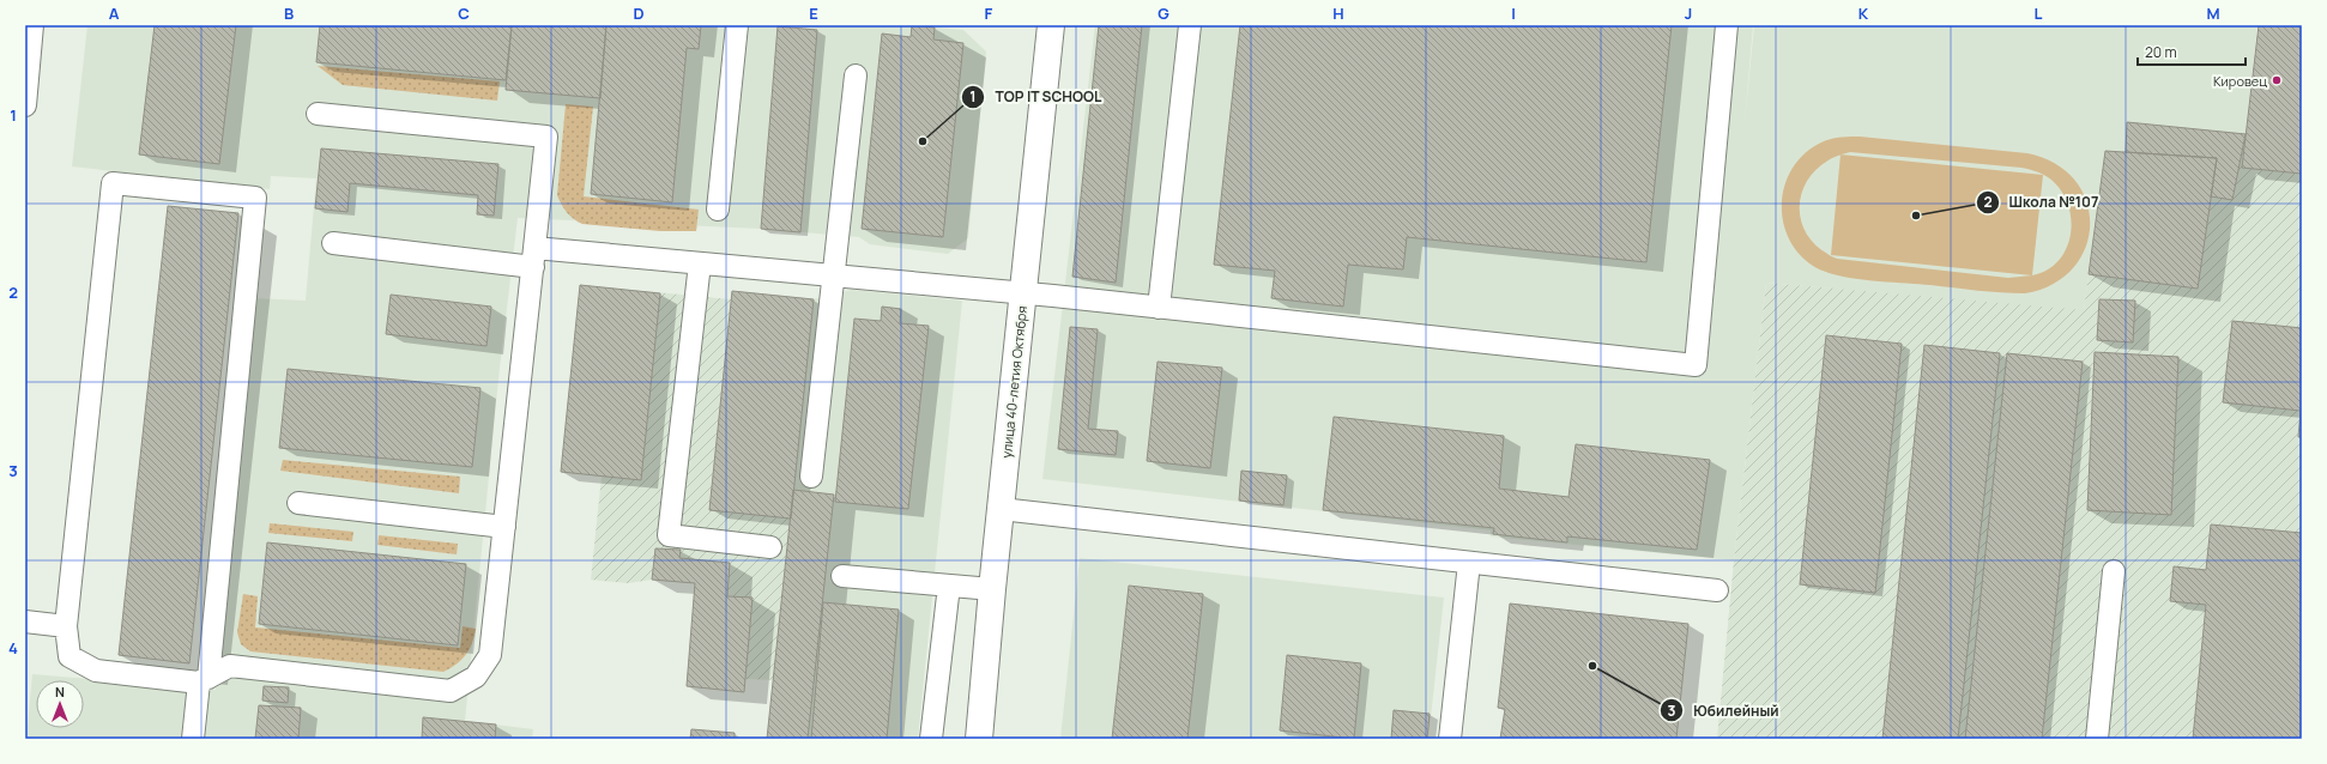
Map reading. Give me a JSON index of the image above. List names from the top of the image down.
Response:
{
  "streets": {
    "street": ["улица 40-летия Октября"]
  },
  "places": [
    "Кировец",
    "TOP IT SCHOOL",
    "Школа №107",
    "Юбилейный"
  ],
  "scale_bar": "20 m",
  "north": "top",
  "grid": {
    "columns": [
      "A",
      "B",
      "C",
      "D",
      "E",
      "F",
      "G",
      "H",
      "I",
      "J",
      "K",
      "L",
      "M"
    ],
    "rows": [
      "1",
      "2",
      "3",
      "4"
    ]
  }
}
